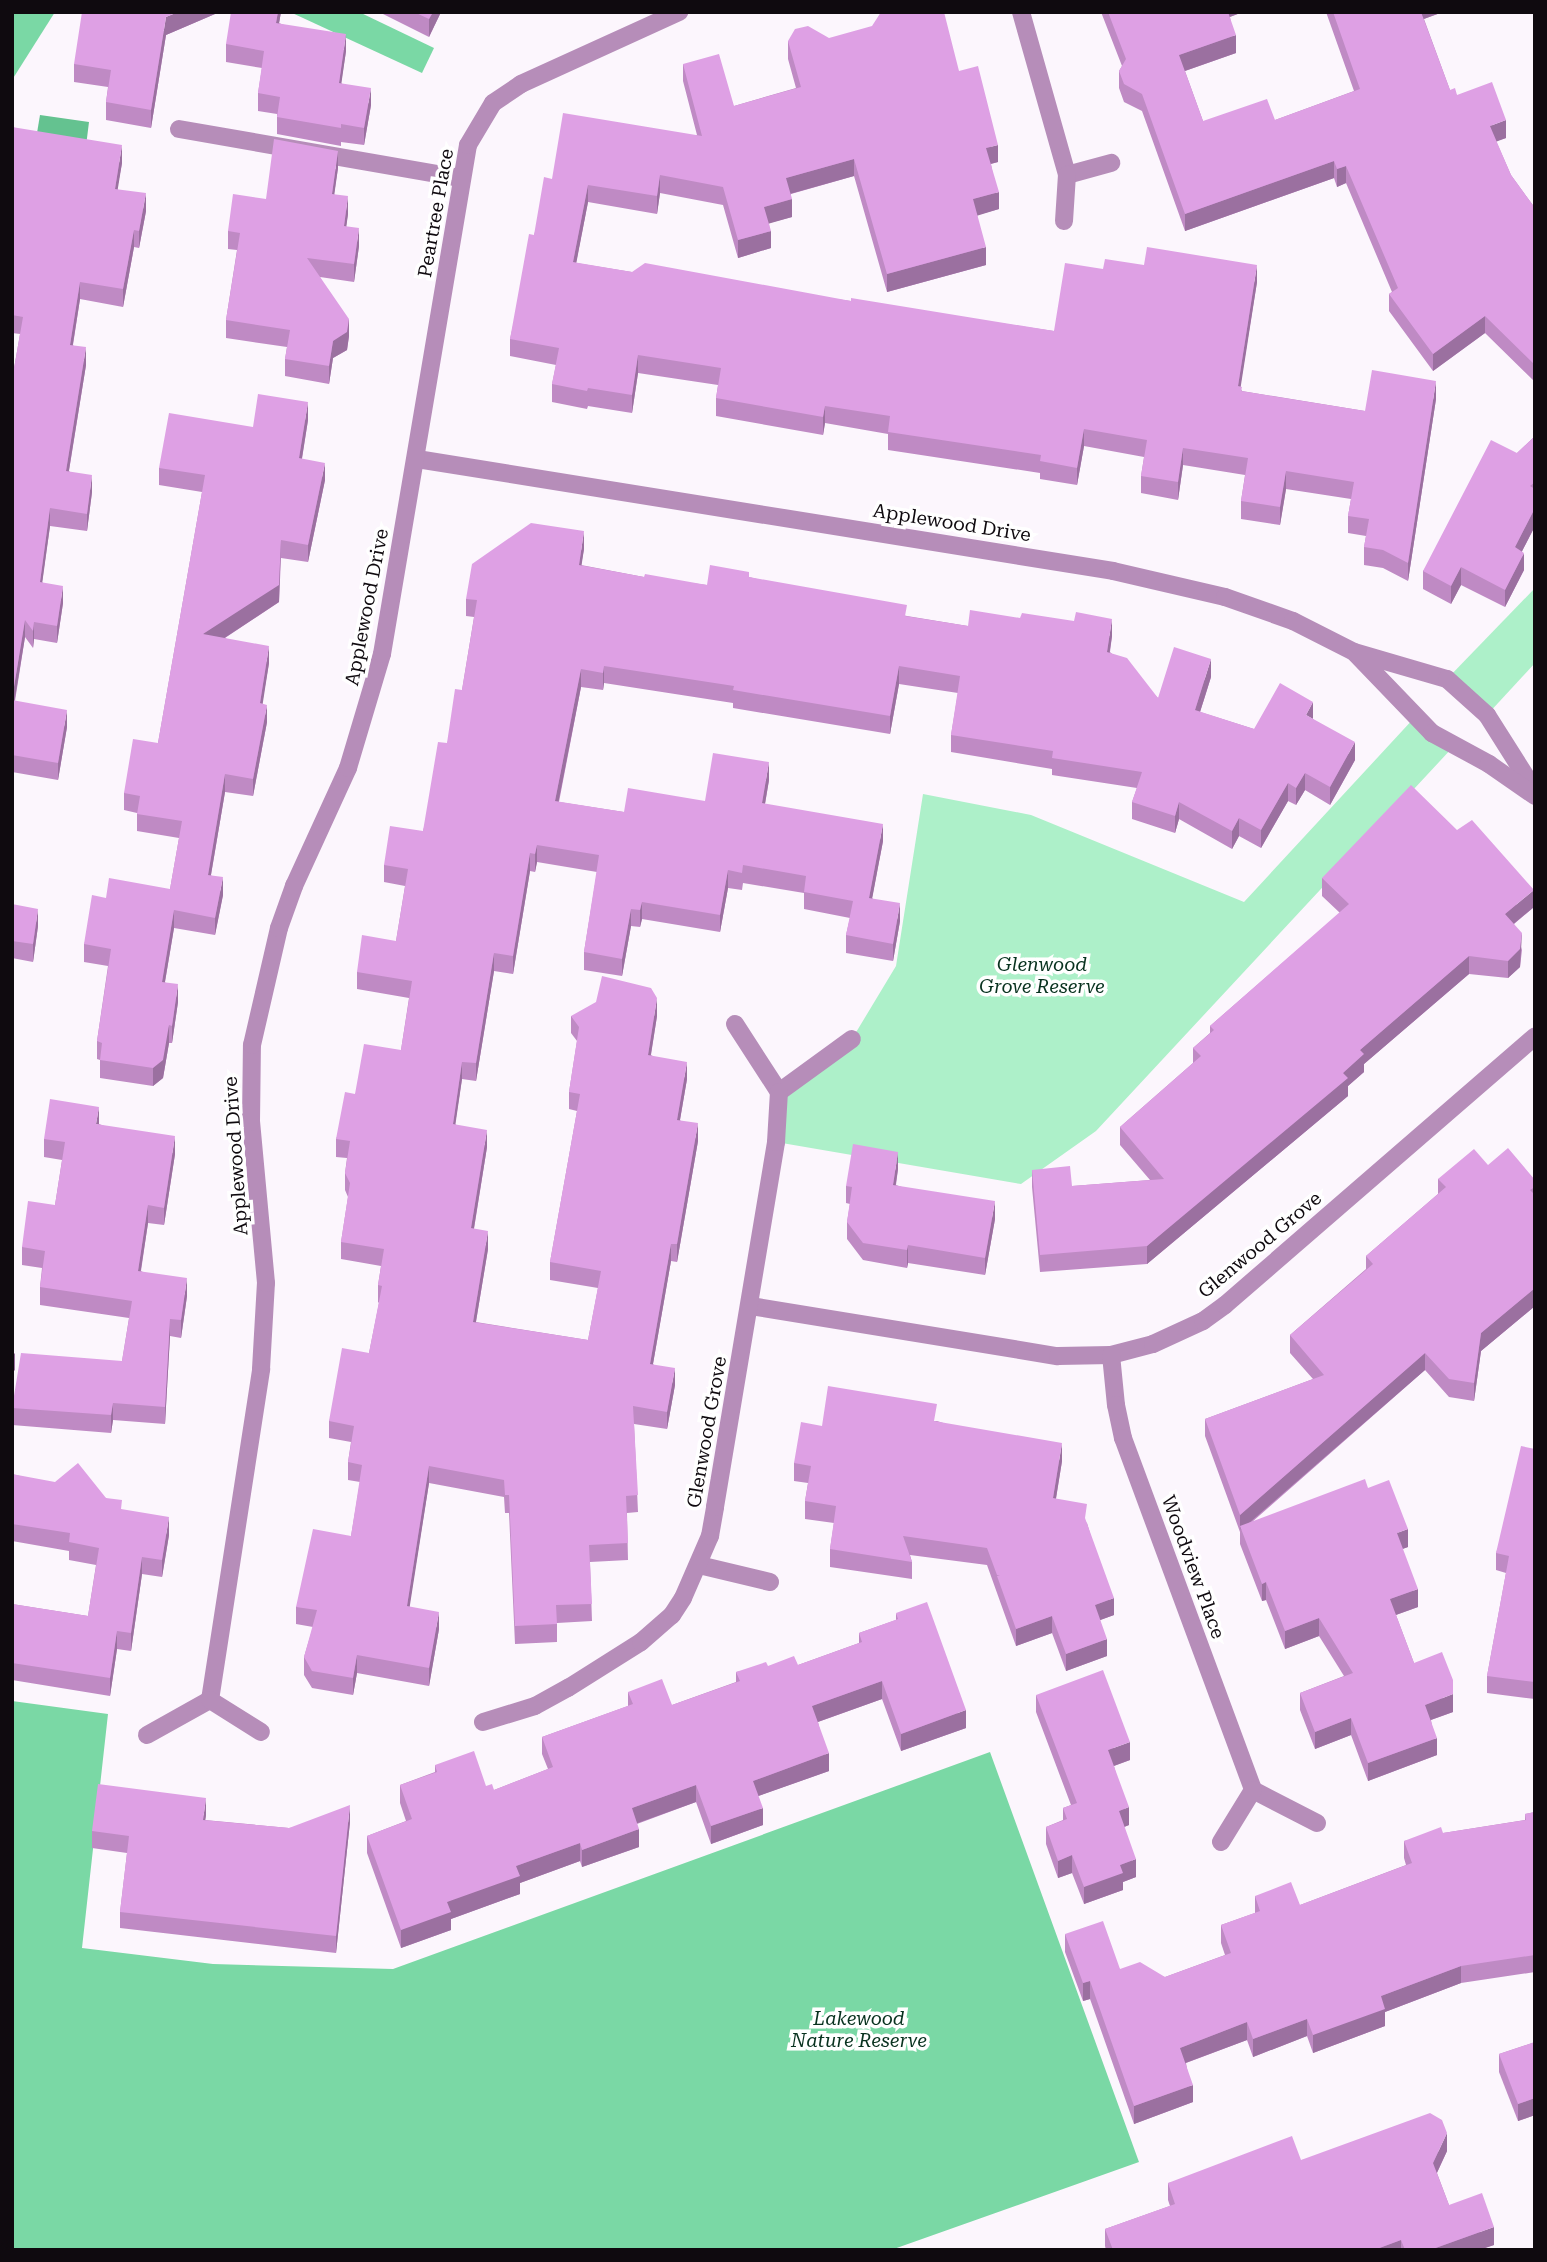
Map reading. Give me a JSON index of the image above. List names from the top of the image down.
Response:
{
  "streets": {
    "street": [
      "Peartree Place",
      "Applewood Drive",
      "Glenwood Grove",
      "Woodview Place"
    ]
  },
  "crossings": [
    ["Peartree Place", "Applewood Drive"],
    ["Glenwood Grove", "Woodview Place"]
  ],
  "parks": ["Glenwood Grove Reserve", "Lakewood Nature Reserve"]
}
